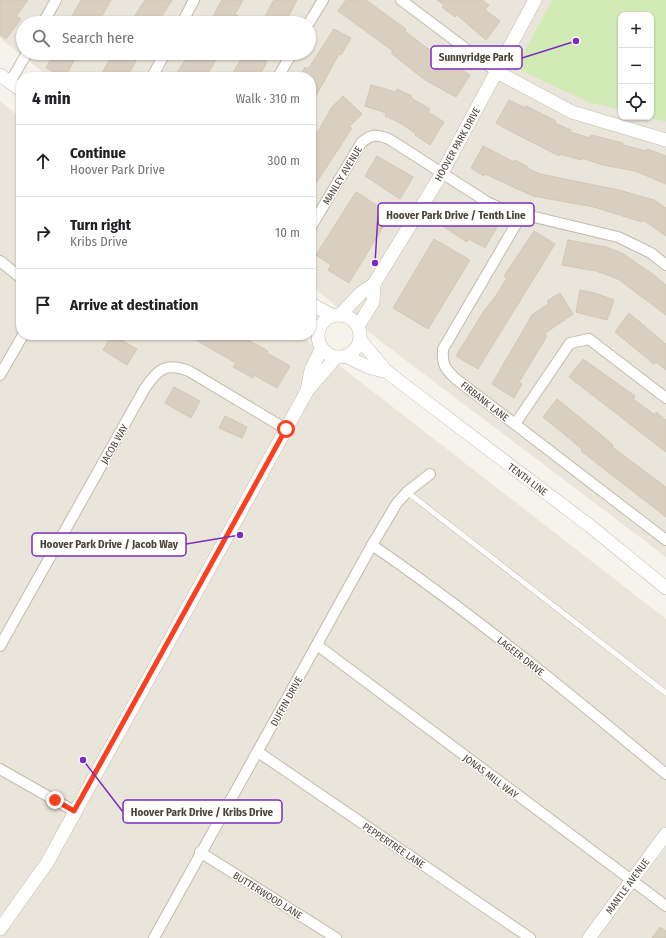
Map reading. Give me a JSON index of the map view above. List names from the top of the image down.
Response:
{
  "streets": {
    "street": [
      "HOOVER PARK DRIVE",
      "MANLEY AVENUE",
      "FIRBANK LANE",
      "JACOB WAY",
      "TENTH LINE",
      "LAGEER DRIVE",
      "DUFFIN DRIVE",
      "JONAS MILL WAY",
      "PEPPERTREE LANE",
      "MANTLE AVENUE",
      "BUTTERWOOD LANE"
    ]
  },
  "crossings": [
    ["HOOVER PARK DRIVE", "MANLEY AVENUE"],
    ["HOOVER PARK DRIVE", "TENTH LINE"],
    ["MANLEY AVENUE", "FIRBANK LANE"],
    ["LAGEER DRIVE", "DUFFIN DRIVE"],
    ["DUFFIN DRIVE", "JONAS MILL WAY"],
    ["DUFFIN DRIVE", "PEPPERTREE LANE"],
    ["DUFFIN DRIVE", "BUTTERWOOD LANE"],
    ["JONAS MILL WAY", "MANTLE AVENUE"]
  ],
  "places": [
    "Sunnyridge Park",
    "Hoover Park Drive / Tenth Line",
    "Hoover Park Drive / Jacob Way",
    "Hoover Park Drive / Kribs Drive"
  ],
  "page": {
    "map_buttons": ["+", "−"],
    "search": "Search here",
    "heading": ["4 min", "Walk · 310 m"],
    "list": [
      ["Continue", "Hoover Park Drive", "300 m"],
      ["Turn right", "Kribs Drive", "10 m"],
      "Arrive at destination"
    ]
  }
}
